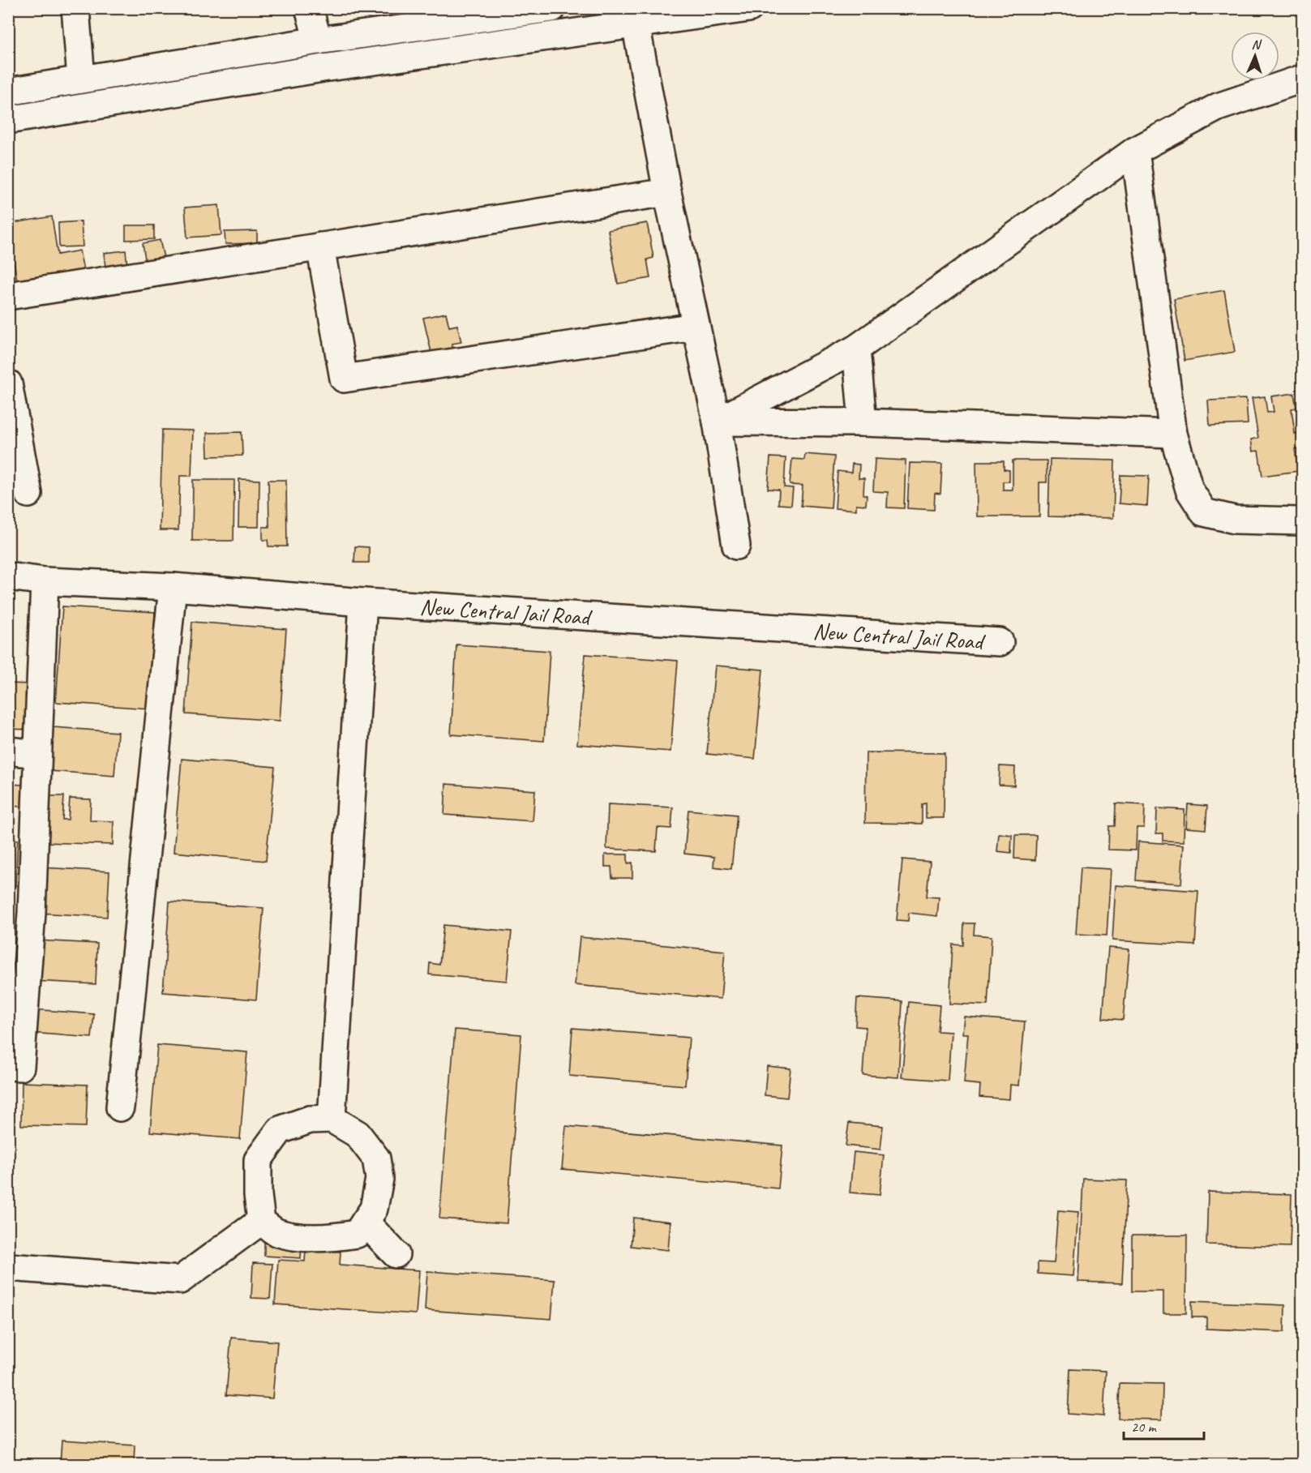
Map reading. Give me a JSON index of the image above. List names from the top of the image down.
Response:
{
  "streets": {
    "street": ["New Central Jail Road"]
  },
  "scale_bar": "20 m",
  "north": "top"
}
